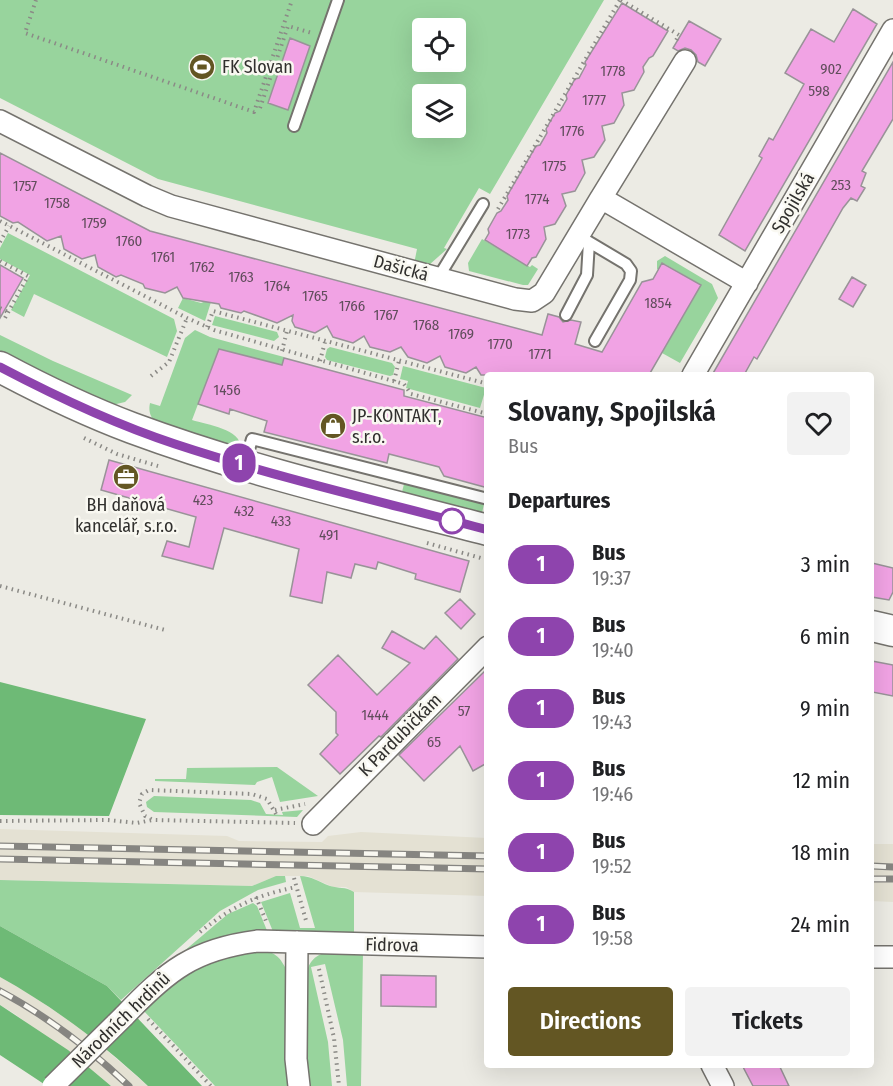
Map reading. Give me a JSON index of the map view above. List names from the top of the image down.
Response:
{
  "streets": {
    "street": [
      "Spojilská",
      "Dašická",
      "K Pardubičkám",
      "Fidrova",
      "Národních hrdinů"
    ]
  },
  "crossings": [
    ["Fidrova", "Národních hrdinů"]
  ],
  "places": {
    "sports": ["FK Slovan"],
    "shop": ["JP-KONTAKT, s.r.o."],
    "office": ["BH daňová kancelář, s.r.o."]
  },
  "lines": ["bus line 1"],
  "house_numbers": [
    "902",
    "1778",
    "598",
    "1777",
    "1776",
    "1775",
    "253",
    "1757",
    "1774",
    "1758",
    "1759",
    "1773",
    "1760",
    "1761",
    "1762",
    "1763",
    "1764",
    "1765",
    "1854",
    "1766",
    "1767",
    "1768",
    "1769",
    "1770",
    "1771",
    "1456",
    "423",
    "432",
    "433",
    "491",
    "57",
    "1444",
    "65"
  ],
  "page": {
    "on_map": "1",
    "heading": [
      ["Slovany, Spojilská", "Bus"],
      "Departures"
    ],
    "list": [
      {
        "mark": "1",
        "name": "Bus",
        "note": "19:37",
        "value": "3 min"
      },
      {
        "mark": "1",
        "name": "Bus",
        "note": "19:40",
        "value": "6 min"
      },
      {
        "mark": "1",
        "name": "Bus",
        "note": "19:43",
        "value": "9 min"
      },
      {
        "mark": "1",
        "name": "Bus",
        "note": "19:46",
        "value": "12 min"
      },
      {
        "mark": "1",
        "name": "Bus",
        "note": "19:52",
        "value": "18 min"
      },
      {
        "mark": "1",
        "name": "Bus",
        "note": "19:58",
        "value": "24 min"
      }
    ],
    "buttons": ["Directions", "Tickets"]
  }
}
